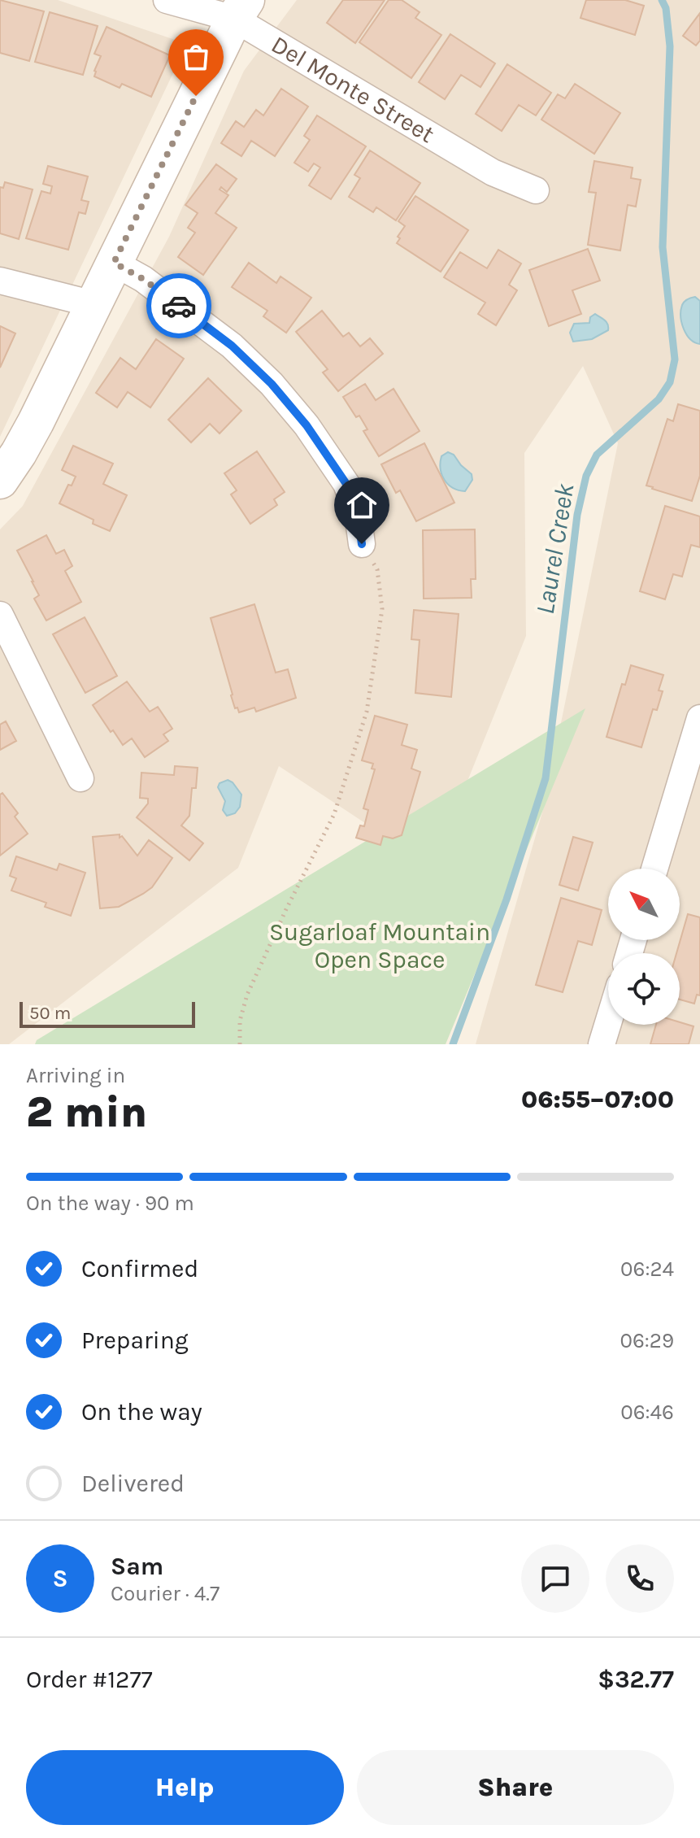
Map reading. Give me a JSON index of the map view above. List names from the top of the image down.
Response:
{
  "streets": {
    "street": ["Del Monte Street"]
  },
  "water": ["Laurel Creek"],
  "parks": ["Sugarloaf Mountain Open Space"],
  "scale_bar": "50 m",
  "north": "top left",
  "page": {
    "scale": "50 m",
    "heading": ["2 min", "Arriving in", "06:55–07:00"],
    "panel": [
      "Sam",
      "Courier · 4.7",
      "Order #1277",
      "$32.77"
    ],
    "bar": "On the way · 90 m",
    "list": [
      ["Confirmed", "06:24"],
      ["Preparing", "06:29"],
      ["On the way", "06:46"],
      "Delivered"
    ],
    "round": "S",
    "buttons": ["Help", "Share"]
  }
}
